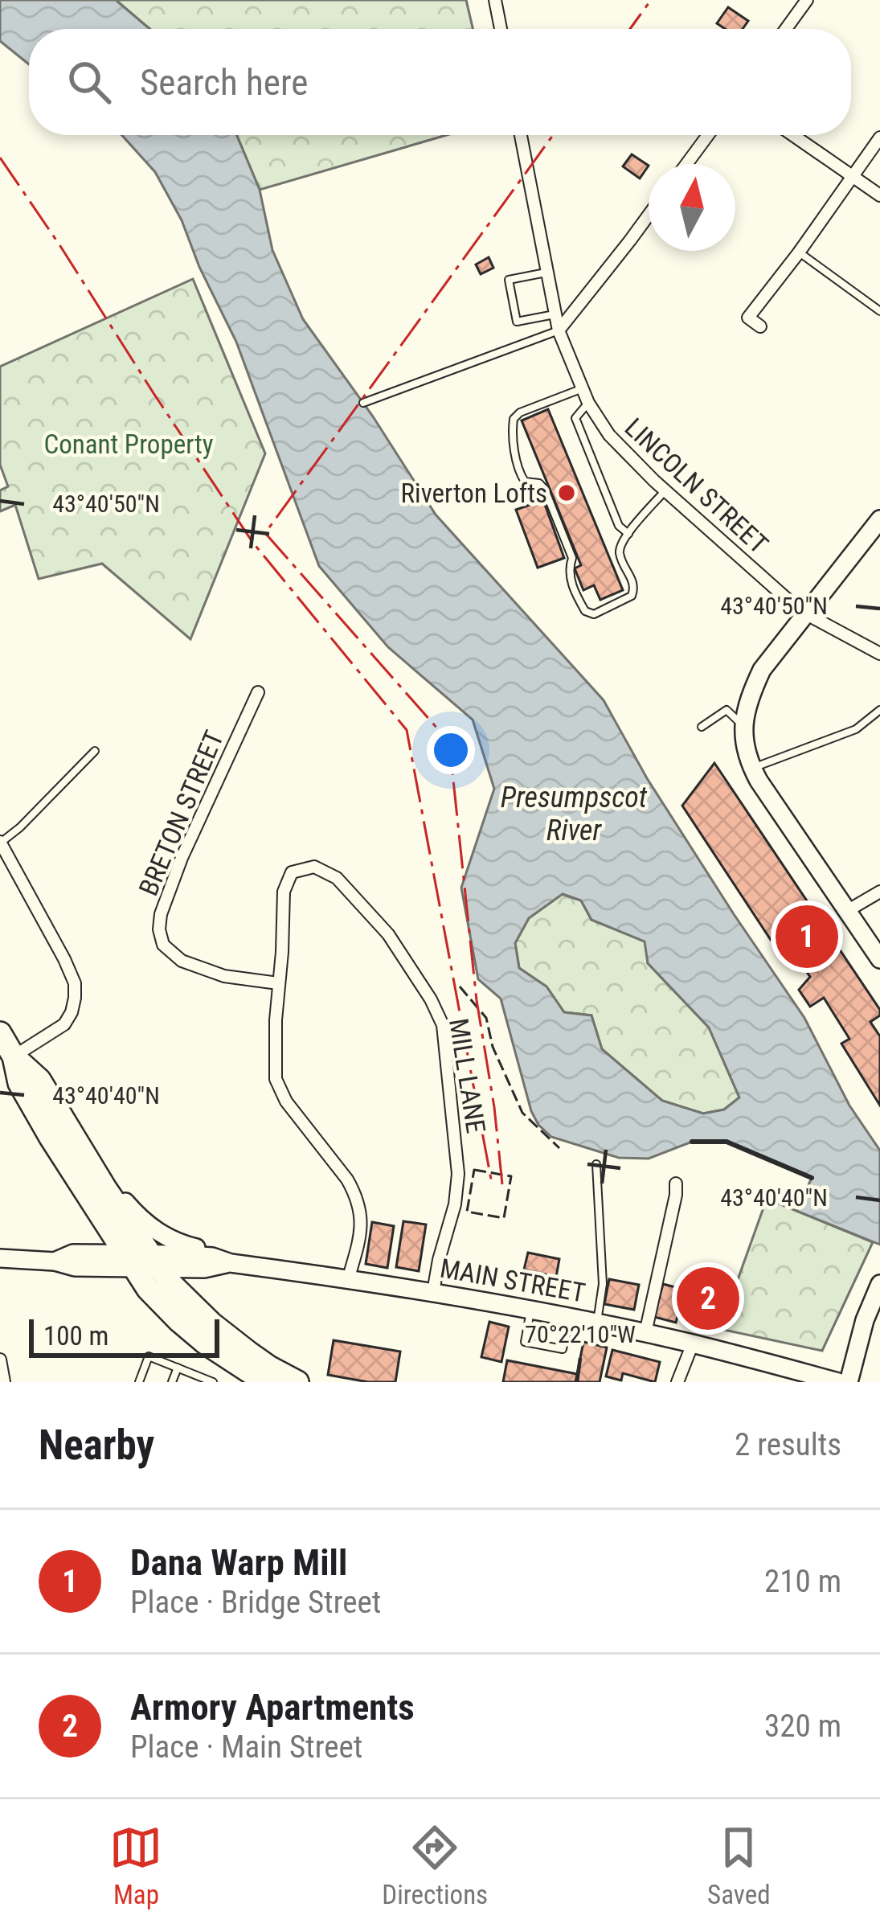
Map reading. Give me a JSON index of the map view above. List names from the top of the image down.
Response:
{
  "streets": {
    "main road": ["MAIN STREET"],
    "street": ["LINCOLN STREET", "BRETON STREET", "MILL LANE"]
  },
  "crossings": [
    ["BRETON STREET", "MILL LANE"],
    ["MILL LANE", "MAIN STREET"]
  ],
  "water": ["Presumpscot River"],
  "parks": ["Conant Property"],
  "places": ["Riverton Lofts"],
  "scale_bar": "100 m",
  "north": "top",
  "page": {
    "search": "Search here",
    "pins": ["1", "2"],
    "scale": "100 m",
    "heading": ["Nearby", "2 results"],
    "list": [
      {
        "mark": "1",
        "name": "Dana Warp Mill",
        "note": "Place · Bridge Street",
        "value": "210 m"
      },
      {
        "mark": "2",
        "name": "Armory Apartments",
        "note": "Place · Main Street",
        "value": "320 m"
      }
    ],
    "nav": ["Map", "Directions", "Saved"]
  },
  "coordinates": ["43°40'50\"N", "43°40'40\"N", "70°22'10\"W"]
}
